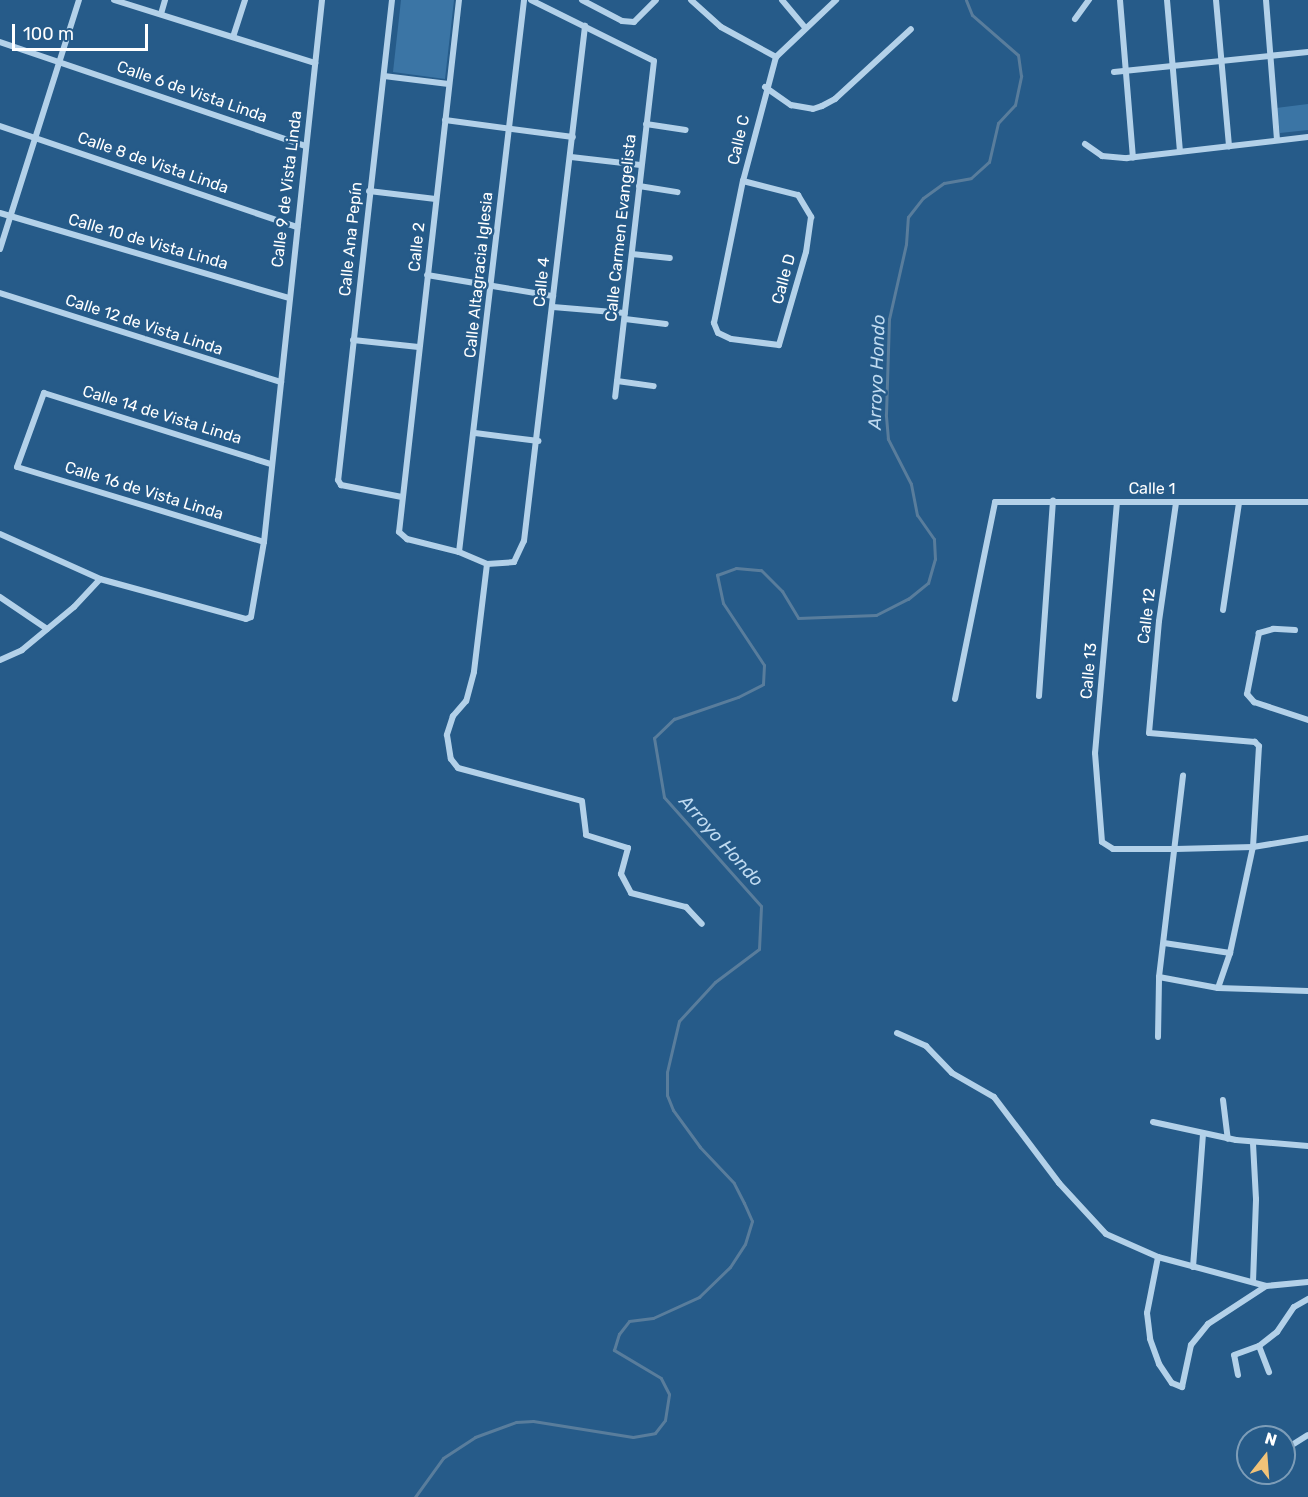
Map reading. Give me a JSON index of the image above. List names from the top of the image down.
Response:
{
  "streets": {
    "street": [
      "Calle 6 de Vista Linda",
      "Calle C",
      "Calle 8 de Vista Linda",
      "Calle 9 de Vista Linda",
      "Calle Carmen Evangelista",
      "Calle Ana Pepín",
      "Calle 10 de Vista Linda",
      "Calle 2",
      "Calle Altagracia Iglesia",
      "Calle D",
      "Calle 4",
      "Calle 12 de Vista Linda",
      "Calle 14 de Vista Linda",
      "Calle 1",
      "Calle 16 de Vista Linda",
      "Calle 12",
      "Calle 13"
    ]
  },
  "crossings": [
    ["Calle 6 de Vista Linda", "Calle 9 de Vista Linda"],
    ["Calle C", "Calle D"],
    ["Calle 8 de Vista Linda", "Calle 9 de Vista Linda"],
    ["Calle 9 de Vista Linda", "Calle 10 de Vista Linda"],
    ["Calle 9 de Vista Linda", "Calle 12 de Vista Linda"],
    ["Calle 9 de Vista Linda", "Calle 14 de Vista Linda"],
    ["Calle 9 de Vista Linda", "Calle 16 de Vista Linda"],
    ["Calle Carmen Evangelista", "Calle 4"],
    ["Calle Ana Pepín", "Calle 2"],
    ["Calle 2", "Calle Altagracia Iglesia"],
    ["Calle 14 de Vista Linda", "Calle 16 de Vista Linda"],
    ["Calle 1", "Calle 12"],
    ["Calle 1", "Calle 13"]
  ],
  "water": ["Arroyo Hondo"],
  "scale_bar": "100 m",
  "north": "top"
}
